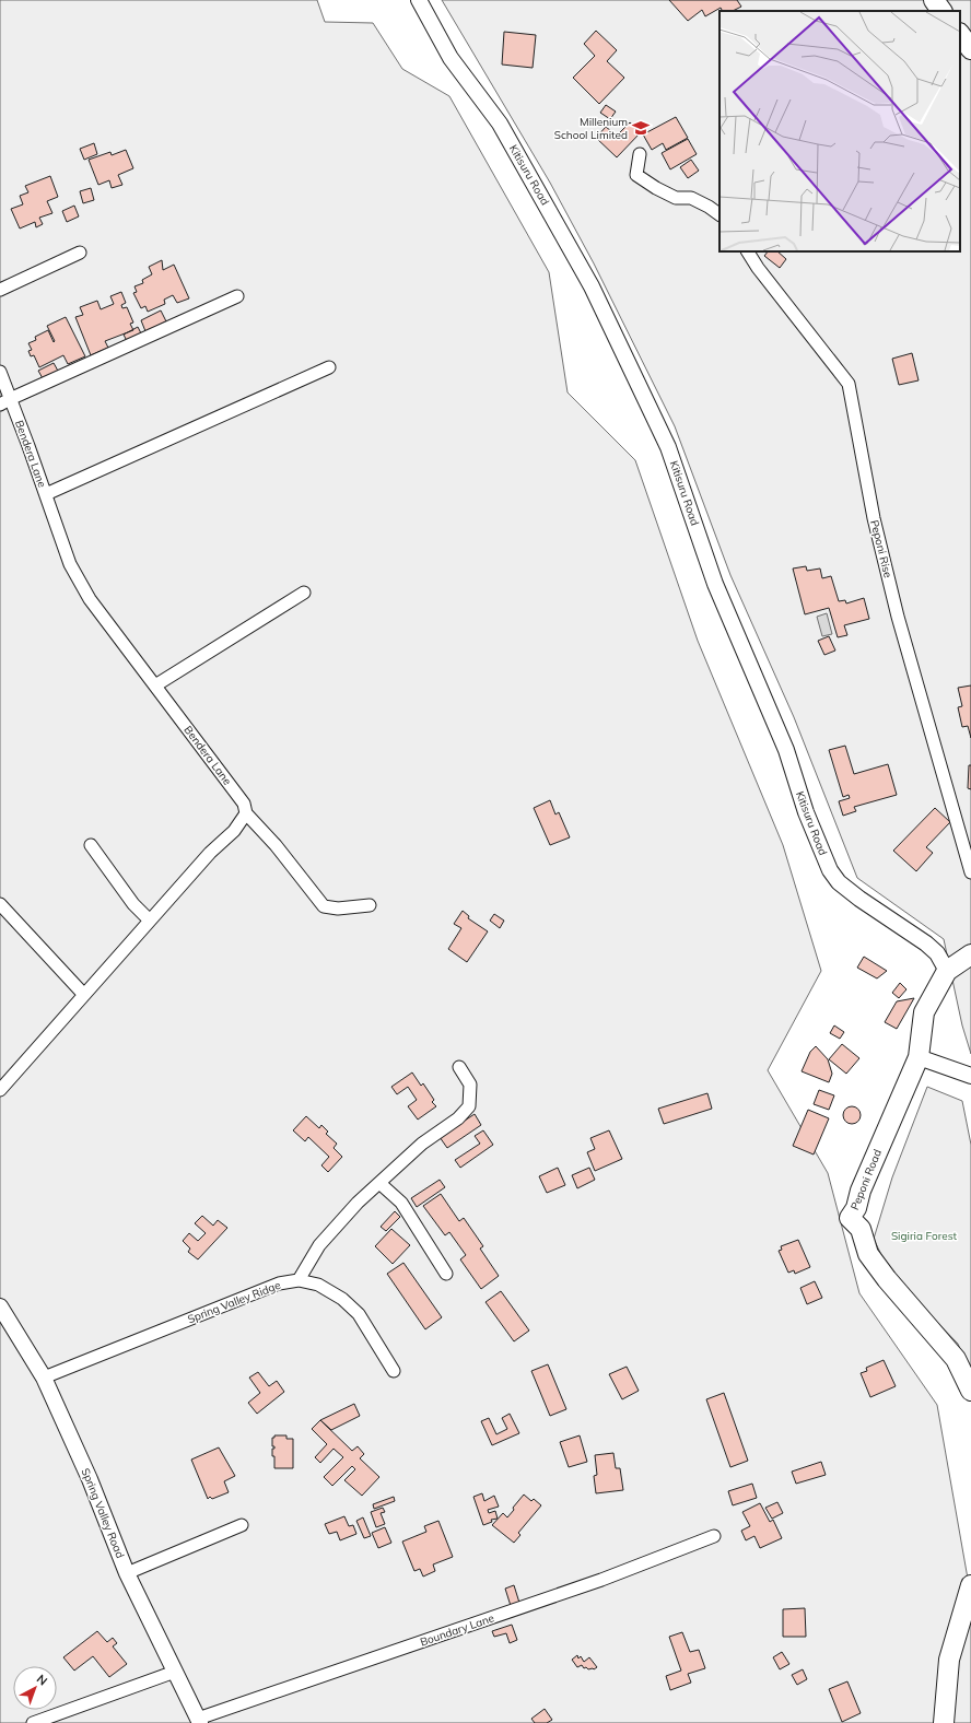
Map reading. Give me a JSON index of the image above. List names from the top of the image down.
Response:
{
  "streets": {
    "main road": ["Peponi Road"],
    "street": [
      "Kitisuru Road",
      "Bendera Lane",
      "Peponi Rise",
      "Spring Valley Ridge",
      "Spring Valley Road",
      "Boundary Lane"
    ]
  },
  "crossings": [
    ["Kitisuru Road", "Peponi Road"],
    ["Spring Valley Ridge", "Spring Valley Road"],
    ["Spring Valley Road", "Boundary Lane"]
  ],
  "parks": ["Sigiria Forest"],
  "places": {
    "school or university": ["Millenium School Limited"]
  },
  "north": "top right"
}
